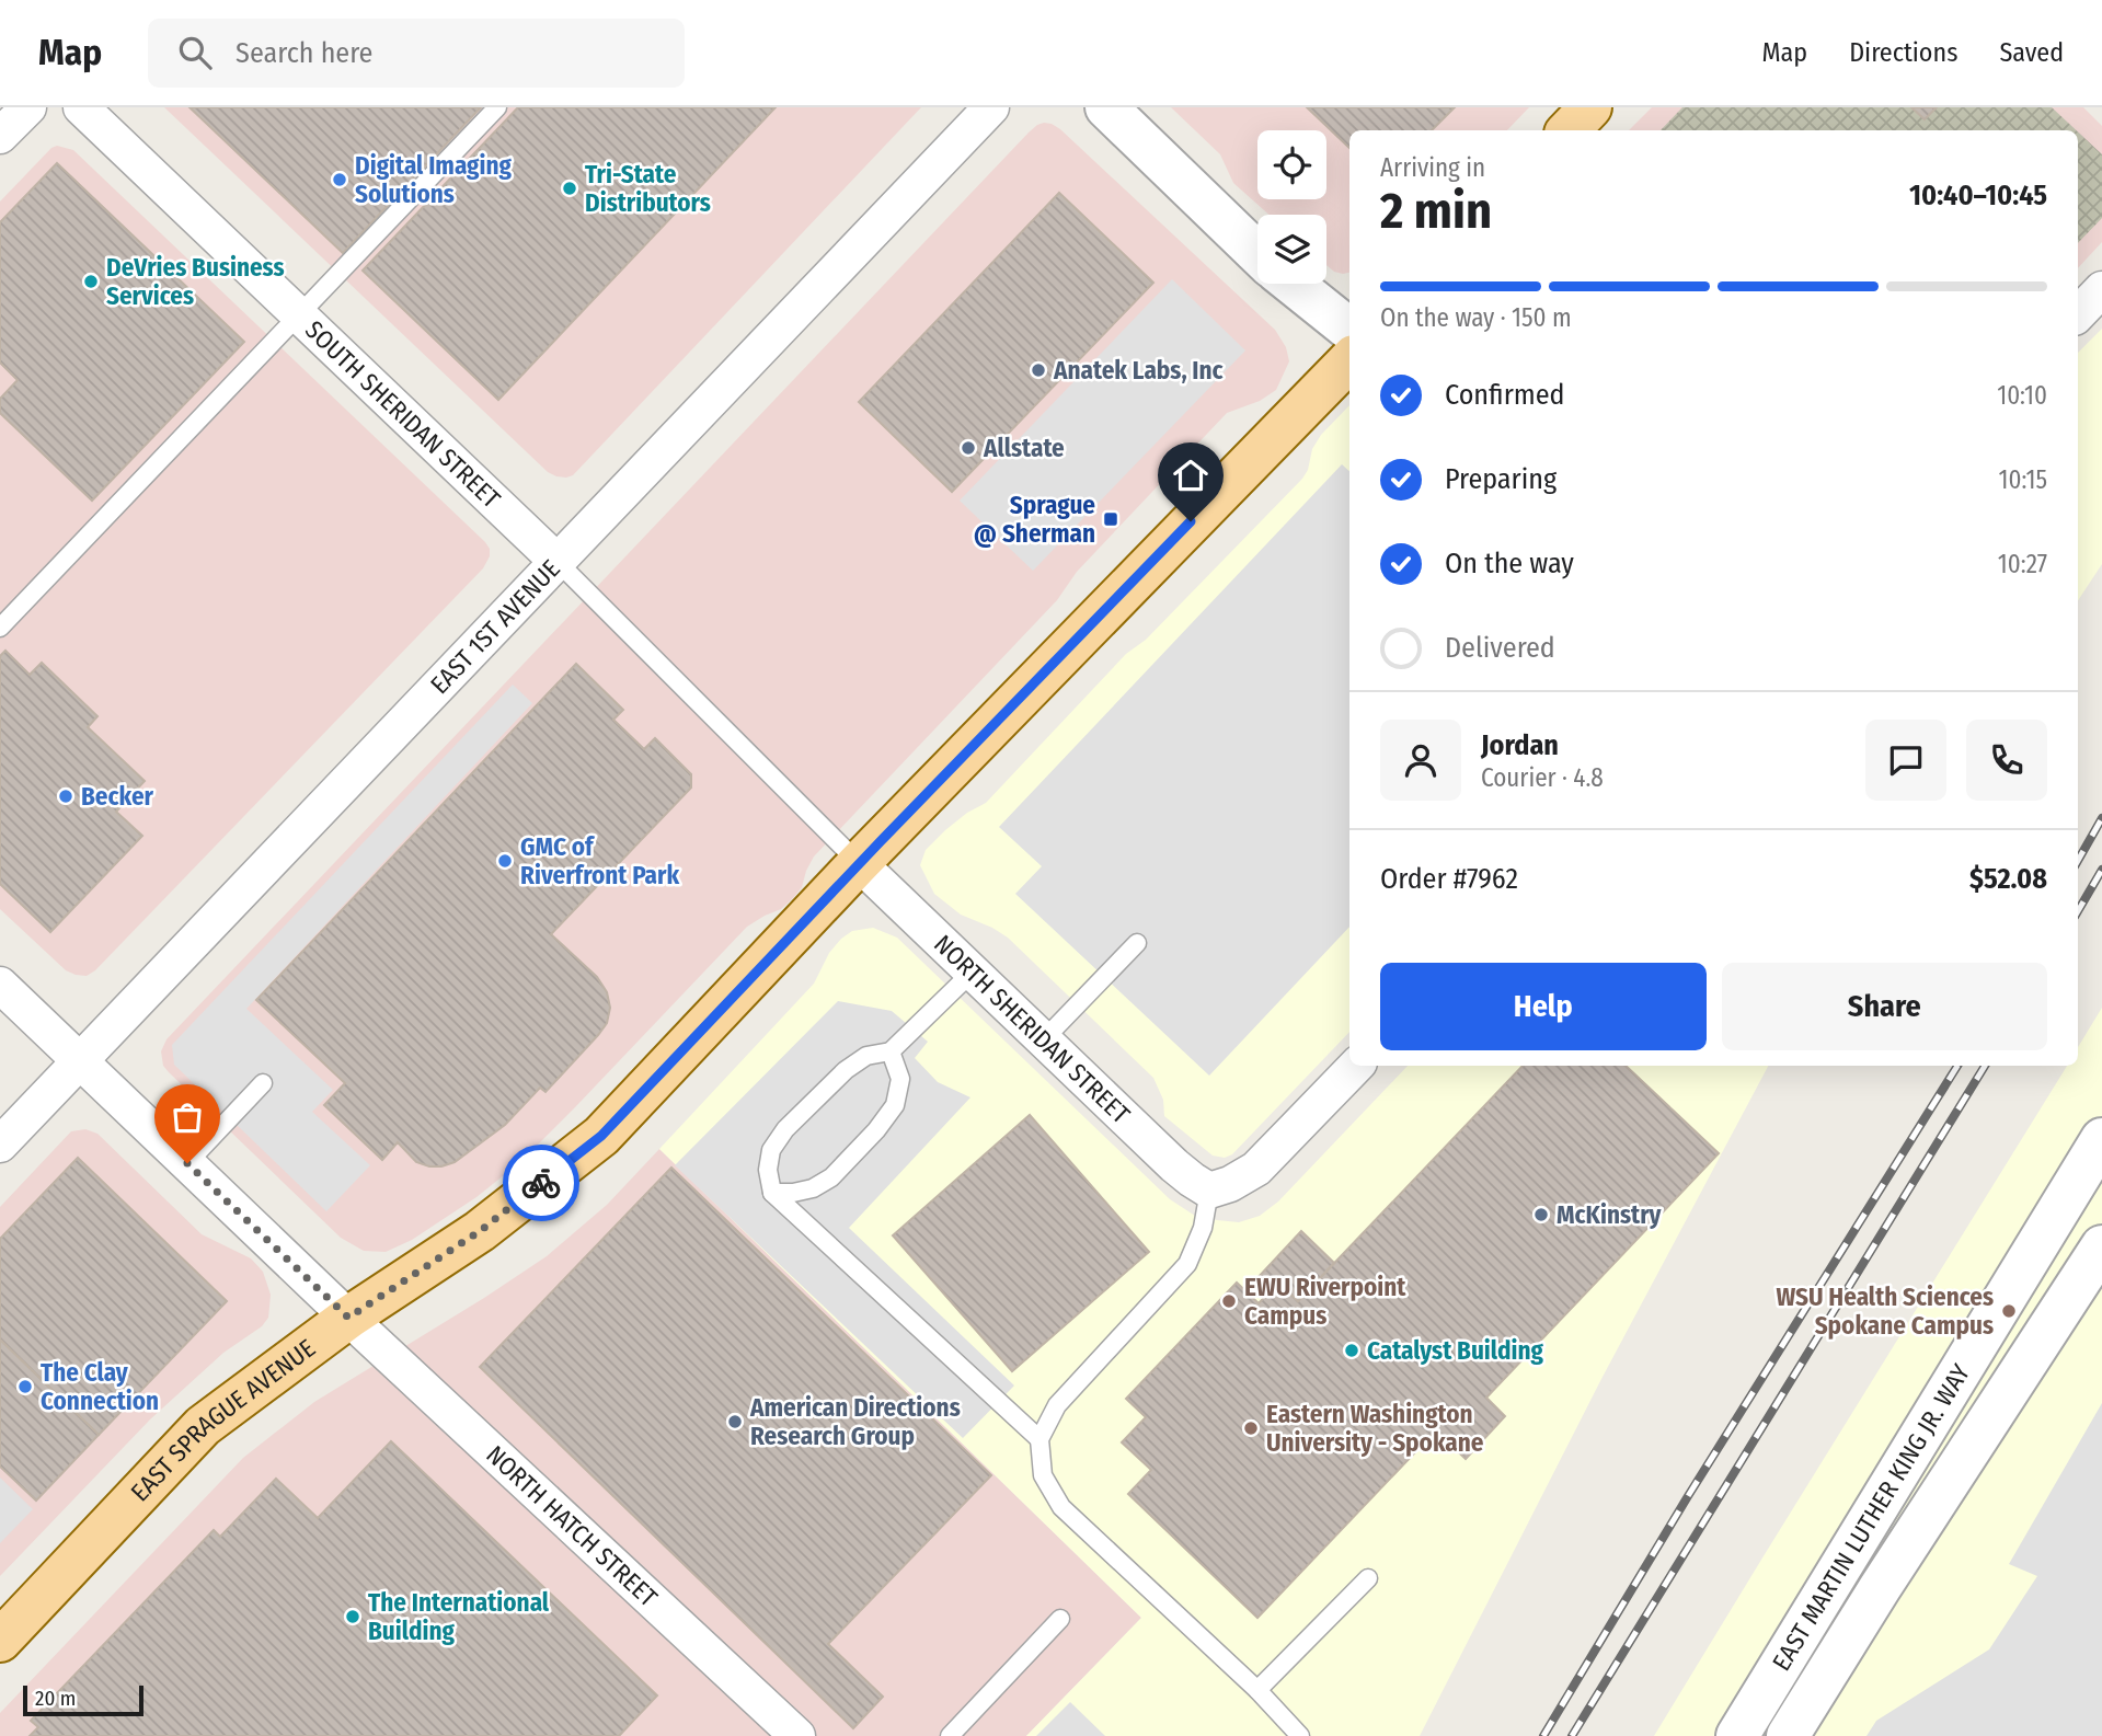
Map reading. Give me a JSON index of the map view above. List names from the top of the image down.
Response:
{
  "streets": {
    "main road": ["EAST SPRAGUE AVENUE"],
    "street": [
      "SOUTH SHERIDAN STREET",
      "EAST 1ST AVENUE",
      "NORTH SHERIDAN STREET",
      "EAST MARTIN LUTHER KING JR. WAY",
      "NORTH HATCH STREET"
    ]
  },
  "crossings": [
    ["SOUTH SHERIDAN STREET", "EAST 1ST AVENUE"],
    ["EAST 1ST AVENUE", "NORTH HATCH STREET"],
    ["NORTH SHERIDAN STREET", "EAST SPRAGUE AVENUE"],
    ["EAST SPRAGUE AVENUE", "NORTH HATCH STREET"]
  ],
  "places": {
    "other": [
      "Digital Imaging Solutions",
      "Tri-State Distributors",
      "DeVries Business Services",
      "Anatek Labs, Inc",
      "Allstate",
      "Becker",
      "GMC of Riverfront Park",
      "McKinstry",
      "EWU Riverpoint Campus",
      "WSU Health Sciences Spokane Campus",
      "Catalyst Building",
      "The Clay Connection",
      "American Directions Research Group",
      "Eastern Washington University - Spokane",
      "The International Building"
    ],
    "transit": ["Sprague @ Sherman"]
  },
  "scale_bar": "20 m",
  "page": {
    "header": "Map",
    "search": "Search here",
    "nav": ["Map", "Directions", "Saved"],
    "heading": ["2 min", "Arriving in", "10:40–10:45"],
    "panel": [
      "Jordan",
      "Courier · 4.8",
      "Order #7962",
      "$52.08"
    ],
    "bar": "On the way · 150 m",
    "list": [
      ["Confirmed", "10:10"],
      ["Preparing", "10:15"],
      ["On the way", "10:27"],
      "Delivered"
    ],
    "buttons": ["Help", "Share"],
    "scale": "20 m"
  }
}
